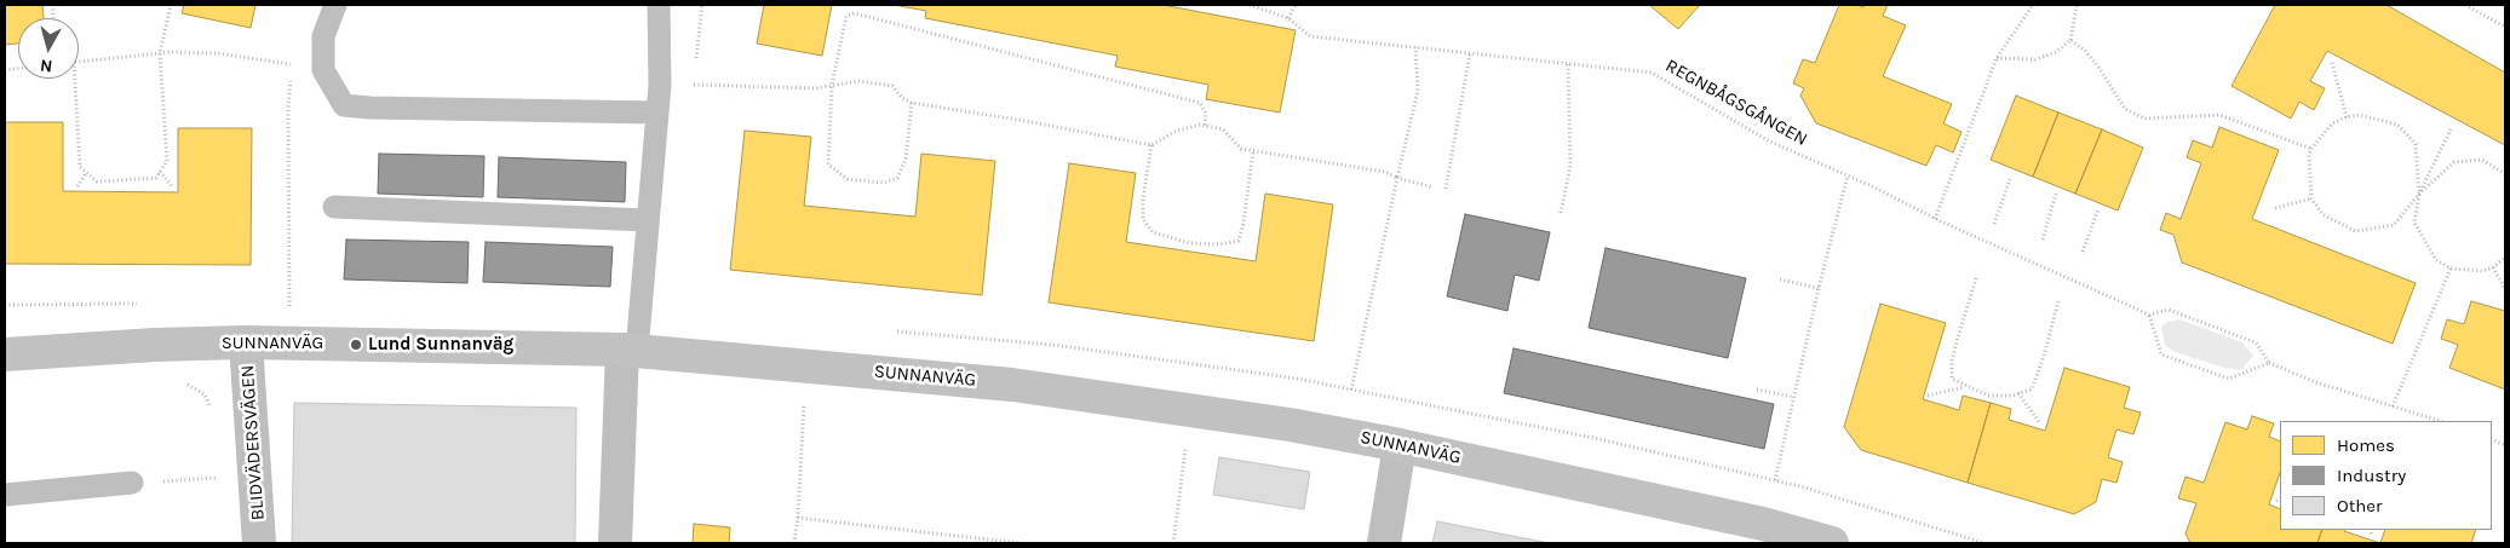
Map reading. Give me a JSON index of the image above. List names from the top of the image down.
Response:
{
  "streets": {
    "street": ["SUNNANVÄG", "BLIDVÄDERSVÄGEN"],
    "path": ["REGNBÅGSGÅNGEN"]
  },
  "crossings": [
    ["SUNNANVÄG", "BLIDVÄDERSVÄGEN"]
  ],
  "places": ["Lund Sunnanväg"],
  "legend": ["Homes", "Industry", "Other"],
  "north": "bottom"
}
